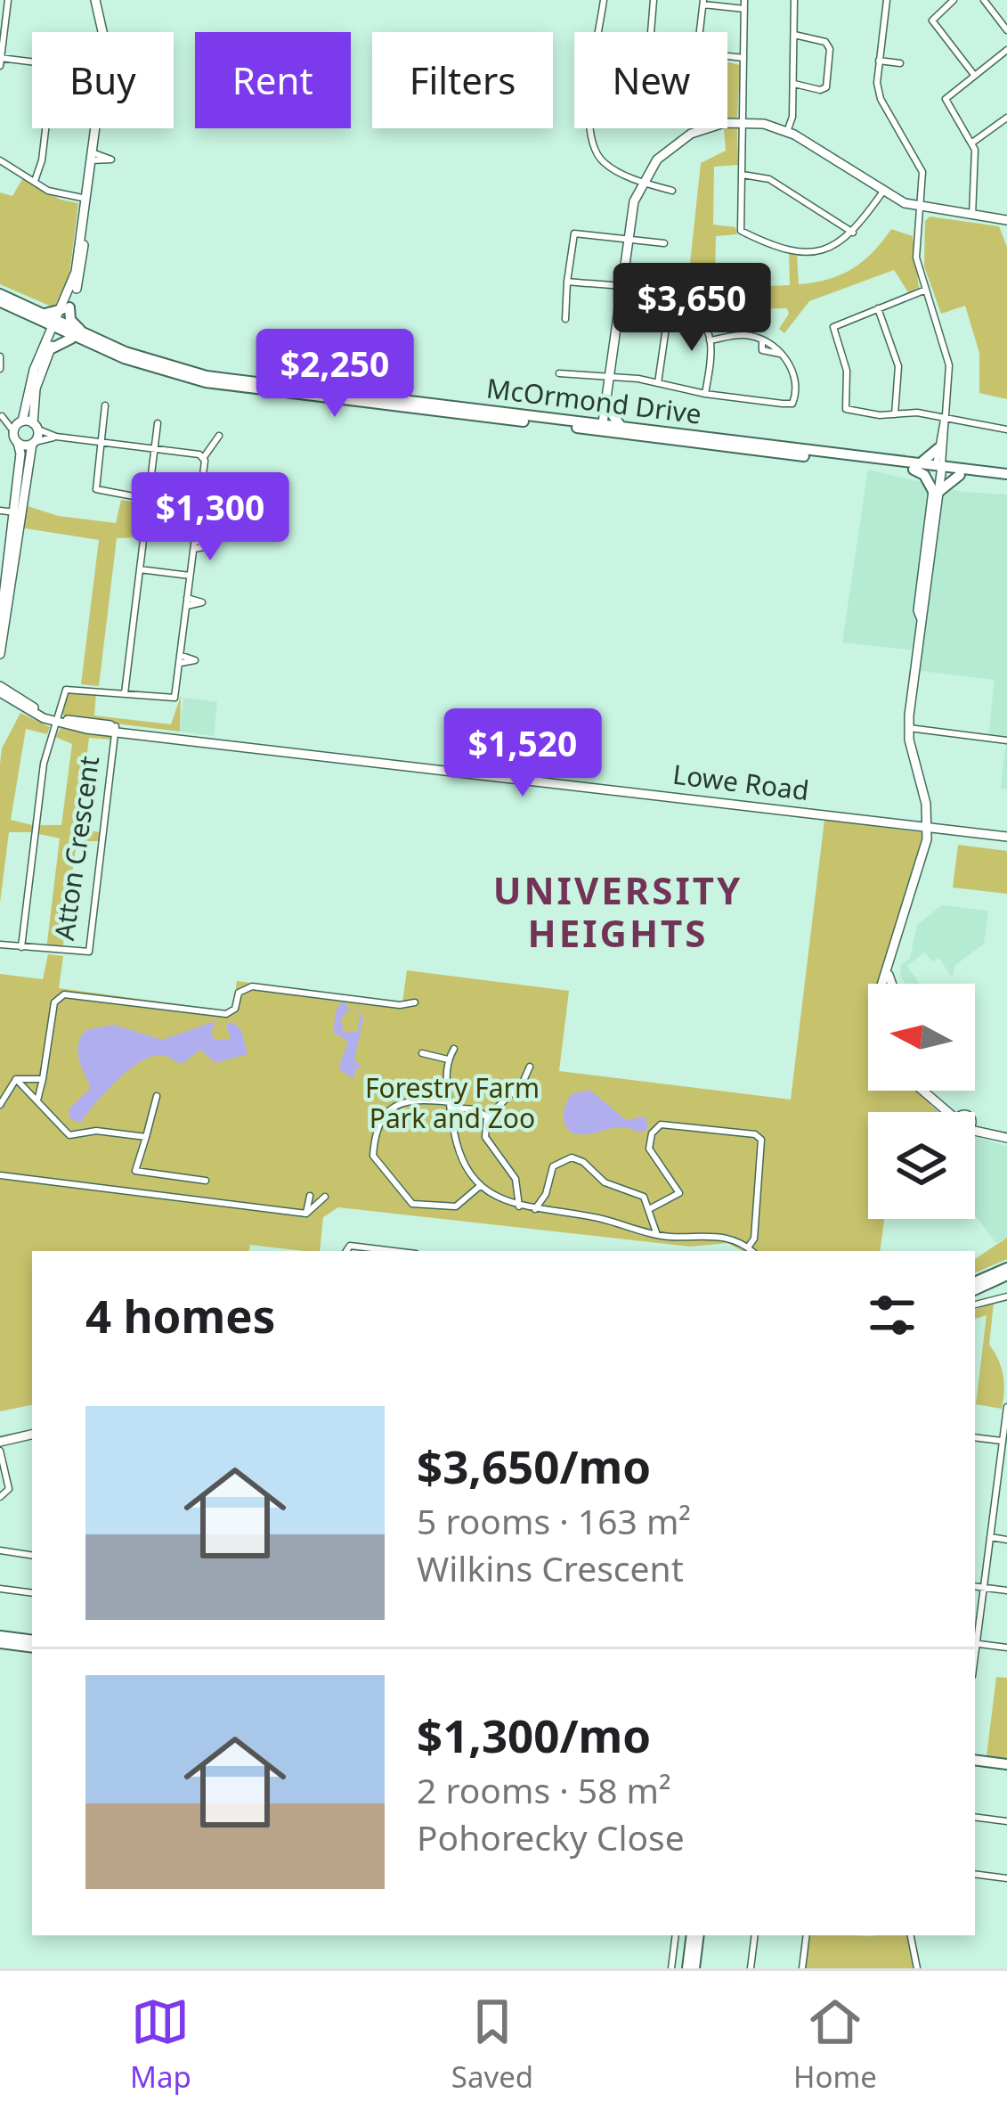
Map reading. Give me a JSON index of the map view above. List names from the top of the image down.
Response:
{
  "streets": {
    "main road": ["McOrmond Drive"],
    "street": ["Lowe Road", "Atton Crescent"]
  },
  "crossings": [
    ["Lowe Road", "Atton Crescent"]
  ],
  "districts": ["UNIVERSITY HEIGHTS"],
  "parks": ["Forestry Farm Park and Zoo"],
  "north": "left",
  "page": {
    "chip": [
      "Buy",
      "Rent",
      "Filters",
      "New"
    ],
    "price": [
      "$3,650",
      "$2,250",
      "$1,300",
      "$1,520"
    ],
    "heading": "4 homes",
    "list": [
      {
        "name": "$3,650/mo",
        "note": "5 rooms · 163 m² · Wilkins Crescent"
      },
      {
        "name": "$1,300/mo",
        "note": "2 rooms · 58 m² · Pohorecky Close"
      }
    ],
    "tabs": ["Map", "Saved", "Home"]
  }
}
